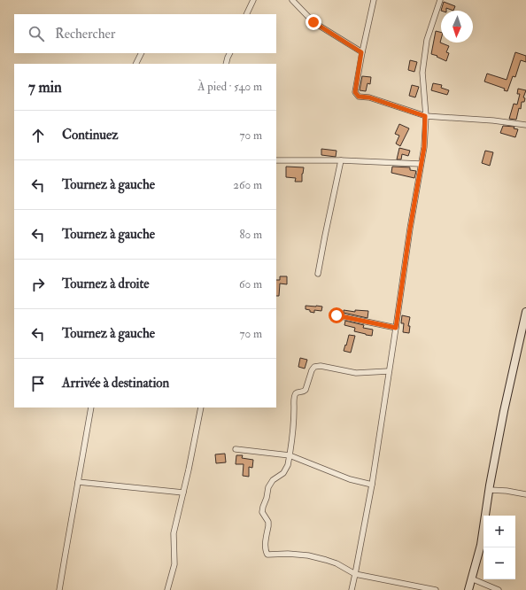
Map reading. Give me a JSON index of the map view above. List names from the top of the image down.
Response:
{
  "north": "bottom",
  "page": {
    "search": "Rechercher",
    "heading": ["7 min", "À pied · 540 m"],
    "list": [
      ["Continuez", "70 m"],
      ["Tournez à gauche", "260 m"],
      ["Tournez à gauche", "80 m"],
      ["Tournez à droite", "60 m"],
      ["Tournez à gauche", "70 m"],
      "Arrivée à destination"
    ],
    "map_buttons": ["+", "−"]
  }
}
